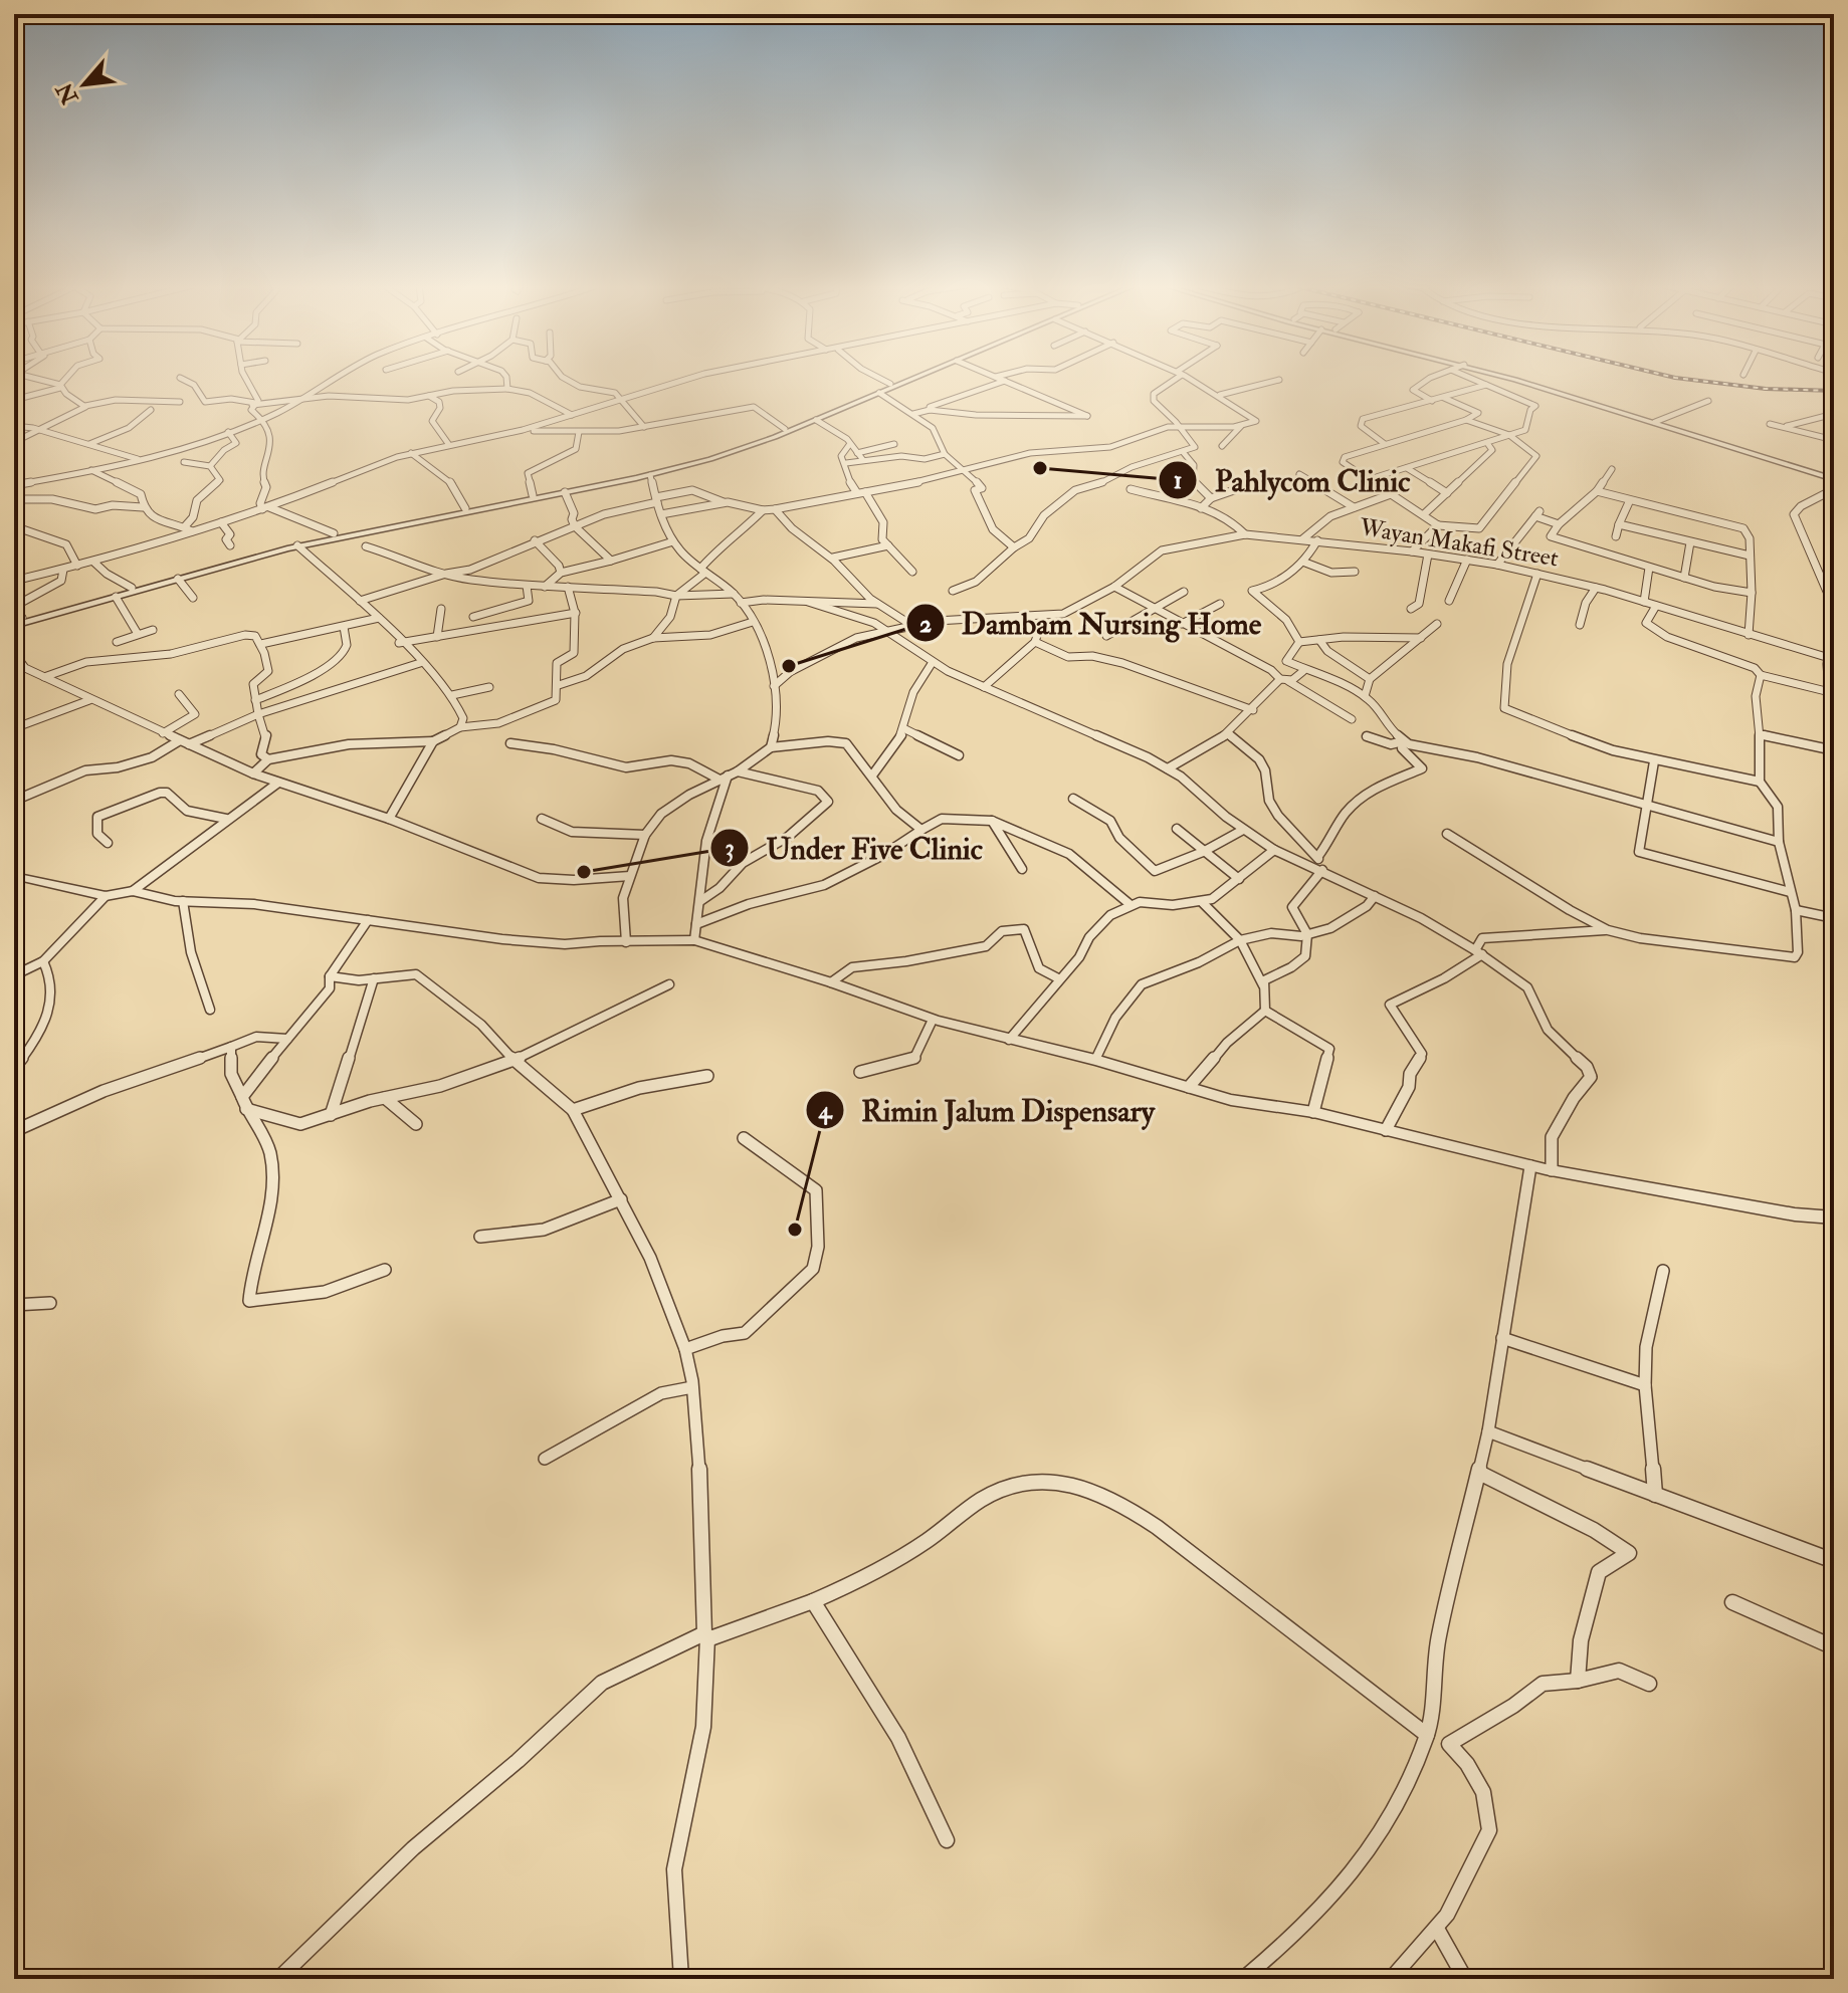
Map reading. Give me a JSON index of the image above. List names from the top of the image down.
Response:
{
  "streets": {
    "street": ["Wayan Makafi Street"]
  },
  "places": [
    "Pahlycom Clinic",
    "Dambam Nursing Home",
    "Under Five Clinic",
    "Rimin Jalum Dispensary"
  ],
  "north": "bottom left"
}
